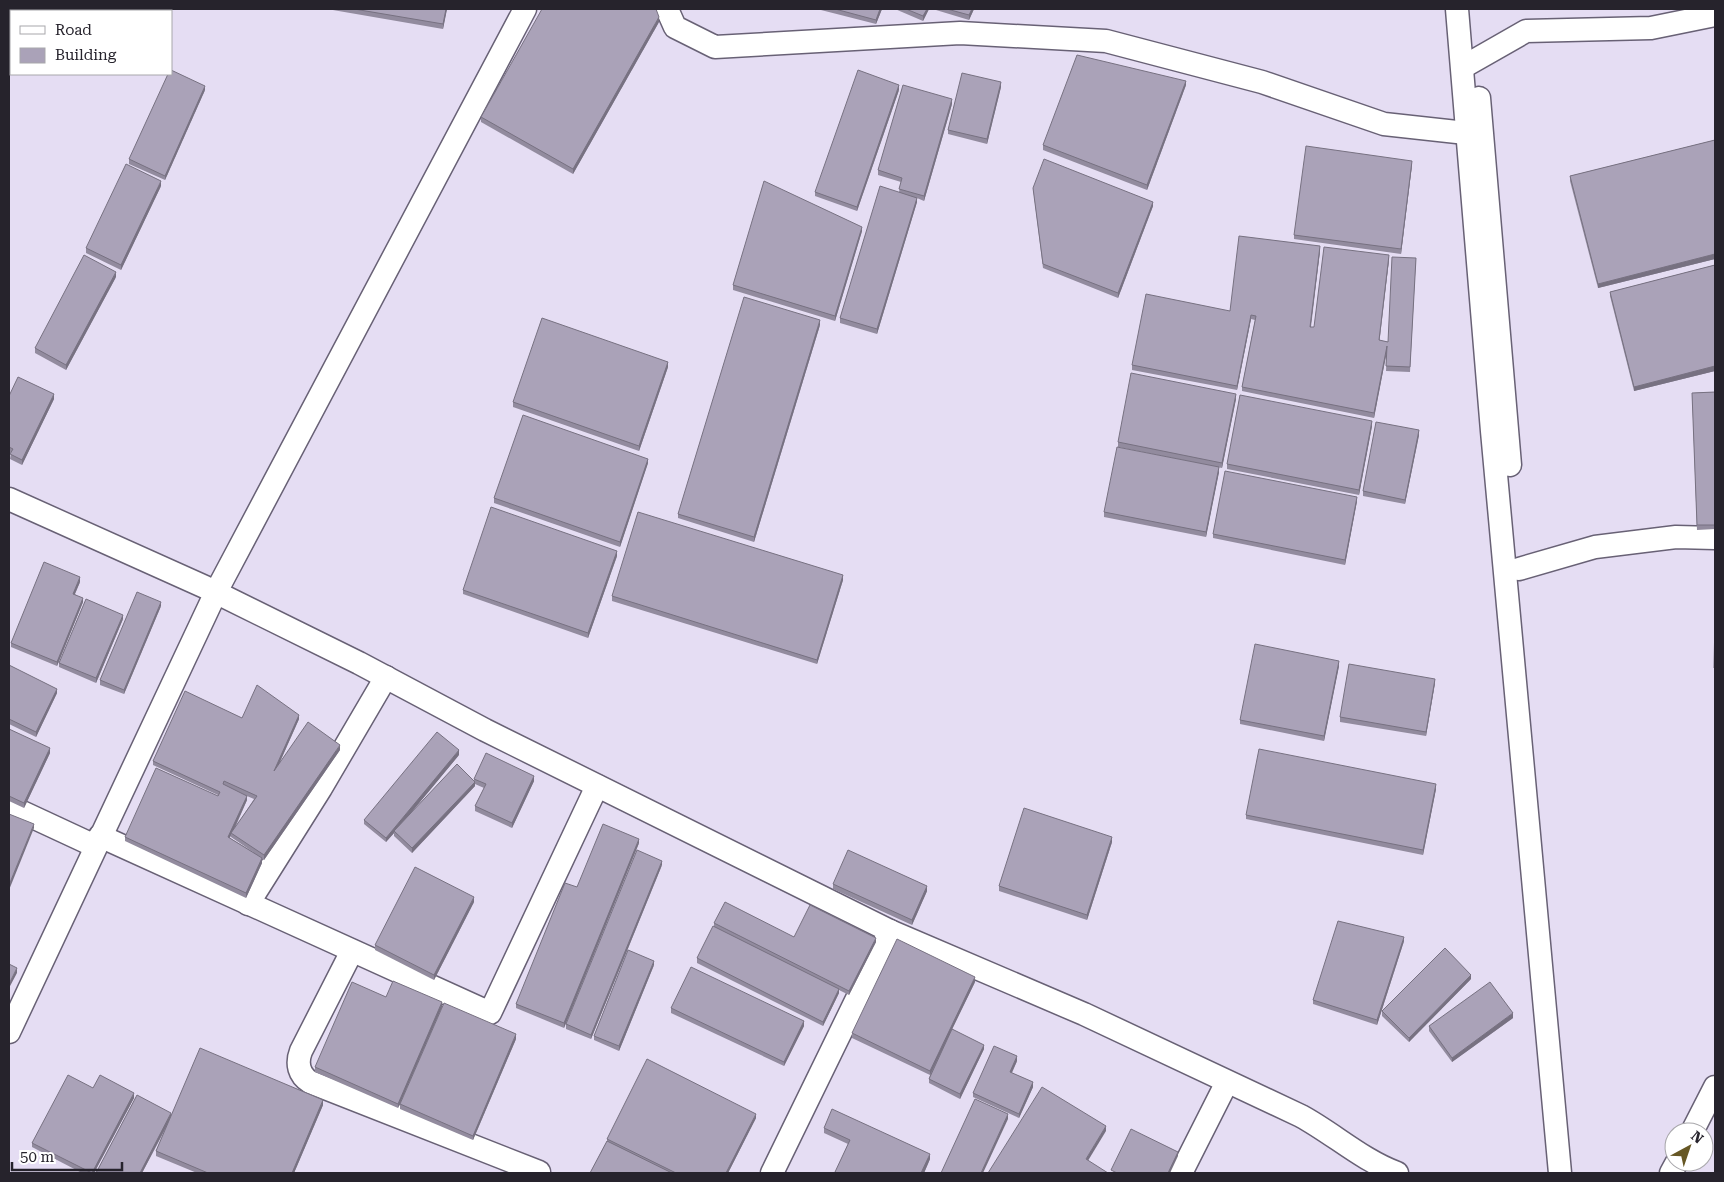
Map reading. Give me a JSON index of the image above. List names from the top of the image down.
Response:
{
  "legend": ["Road", "Building"],
  "scale_bar": "50 m",
  "north": "top right"
}
